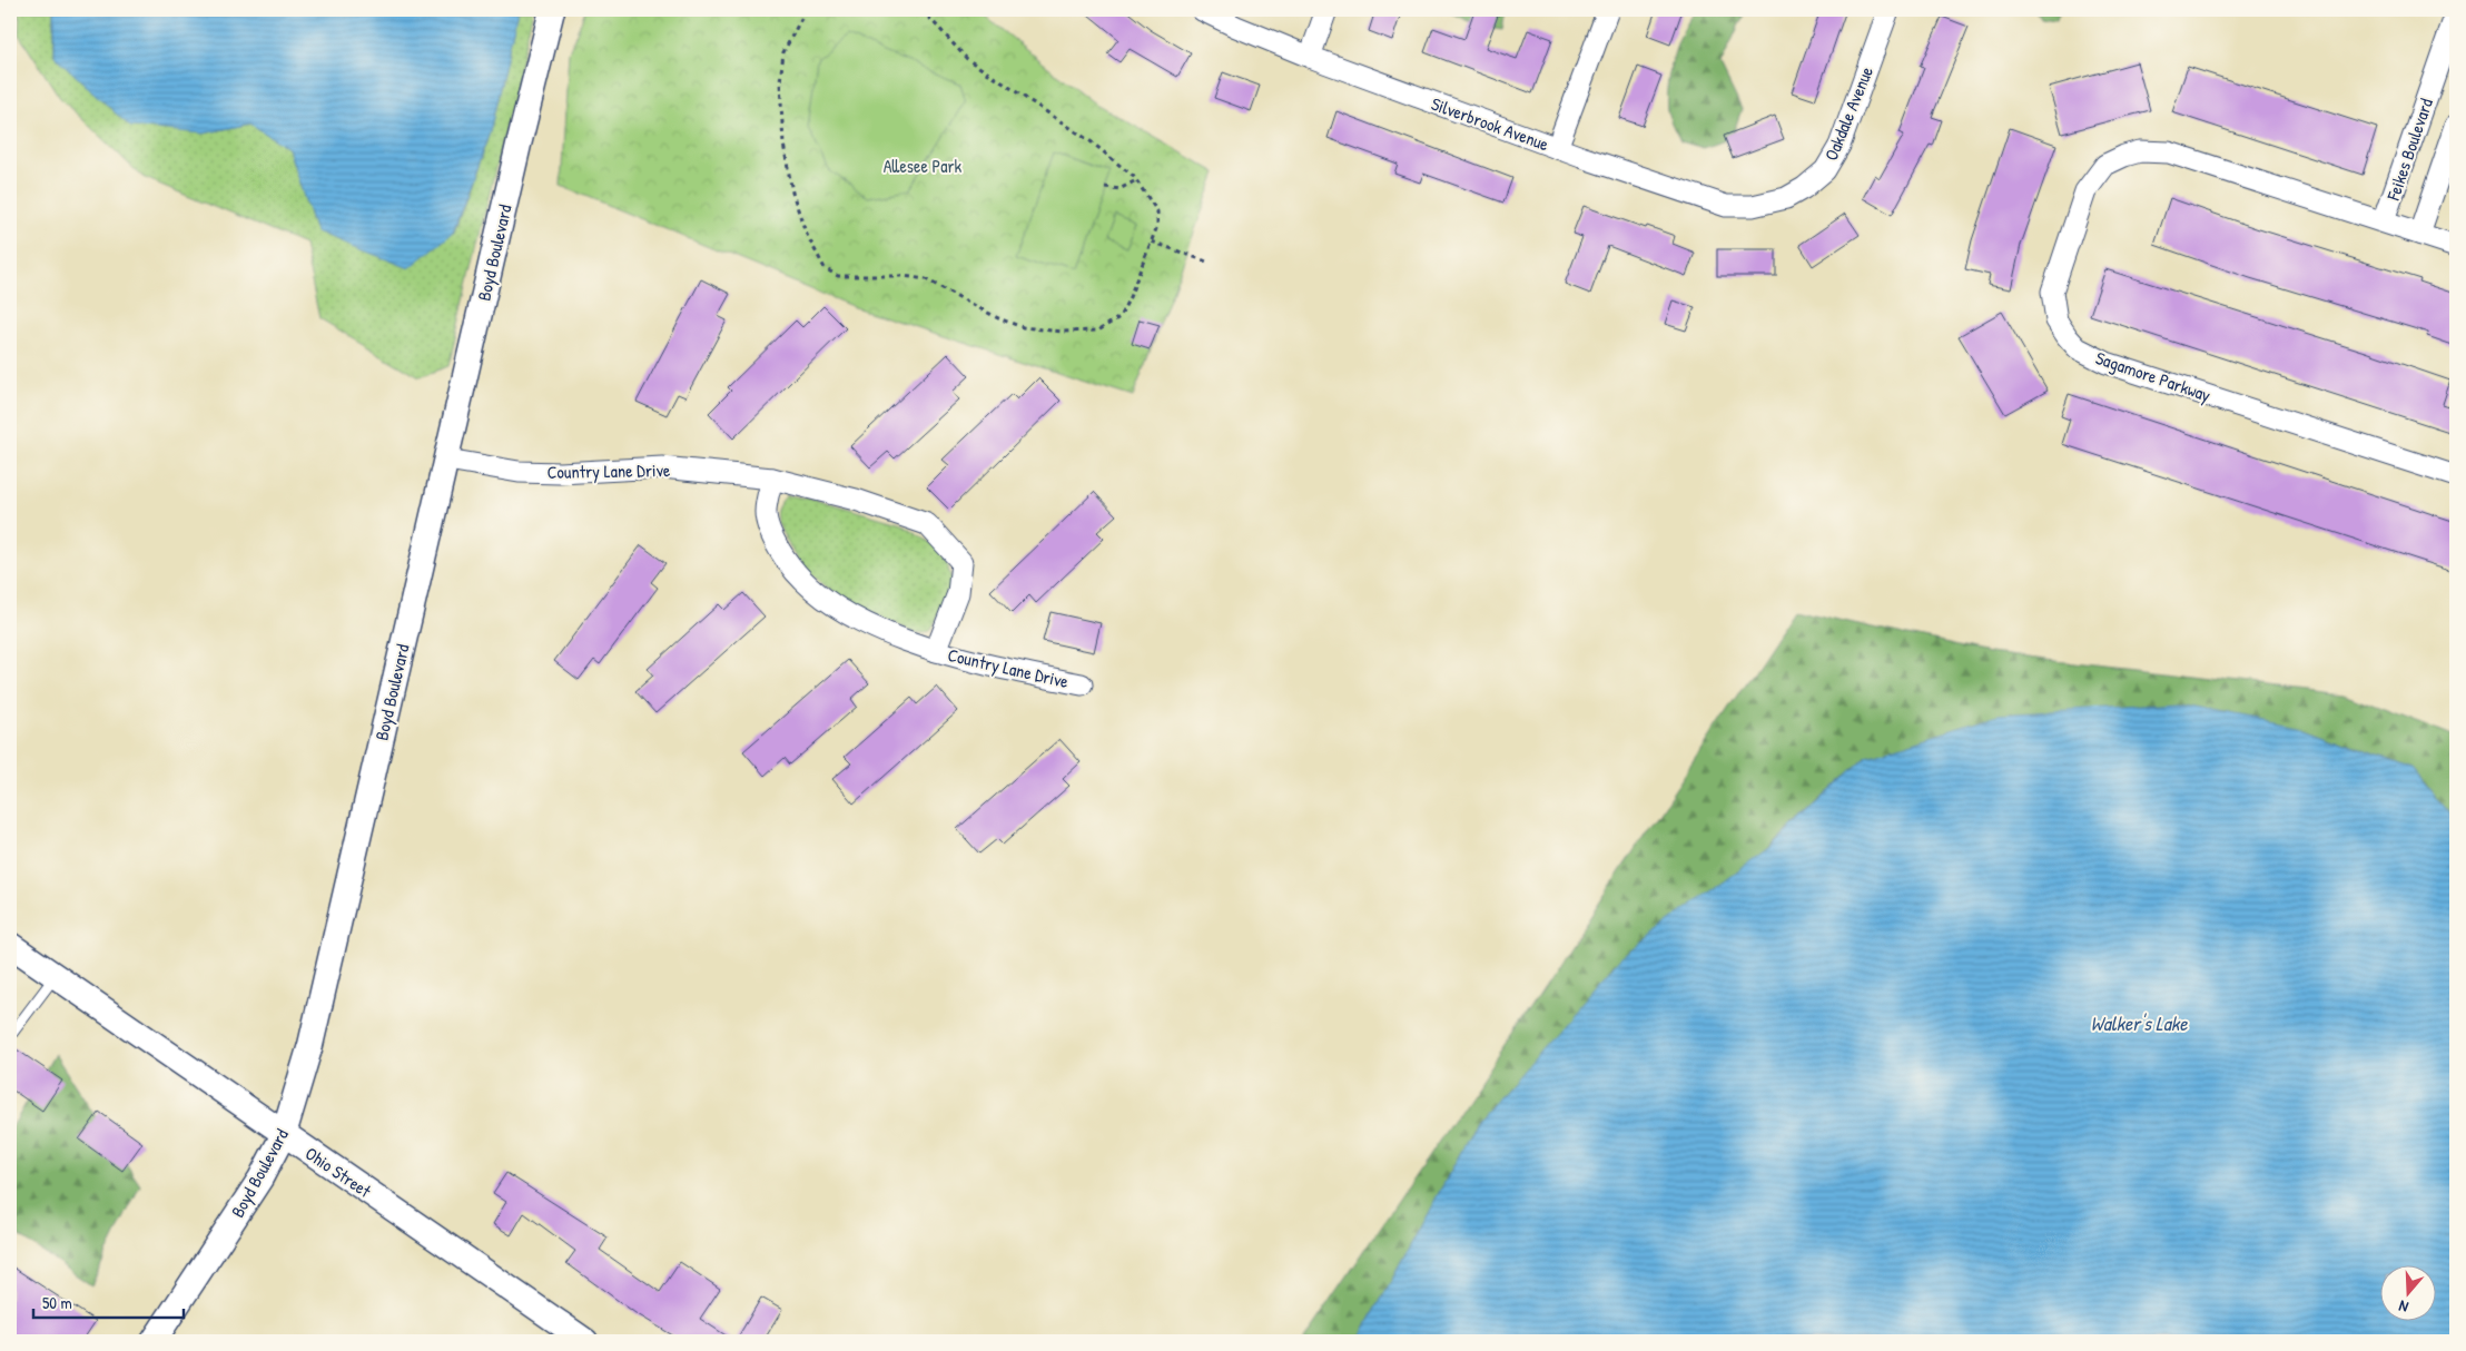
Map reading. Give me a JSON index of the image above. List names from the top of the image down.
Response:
{
  "streets": {
    "street": [
      "Oakdale Avenue",
      "Silverbrook Avenue",
      "Feikes Boulevard",
      "Boyd Boulevard",
      "Sagamore Parkway",
      "Country Lane Drive",
      "Ohio Street"
    ]
  },
  "crossings": [
    ["Oakdale Avenue", "Silverbrook Avenue"],
    ["Feikes Boulevard", "Sagamore Parkway"],
    ["Boyd Boulevard", "Country Lane Drive"],
    ["Boyd Boulevard", "Ohio Street"]
  ],
  "water": ["Walker's Lake"],
  "parks": ["Allesee Park"],
  "scale_bar": "50 m",
  "north": "bottom"
}
